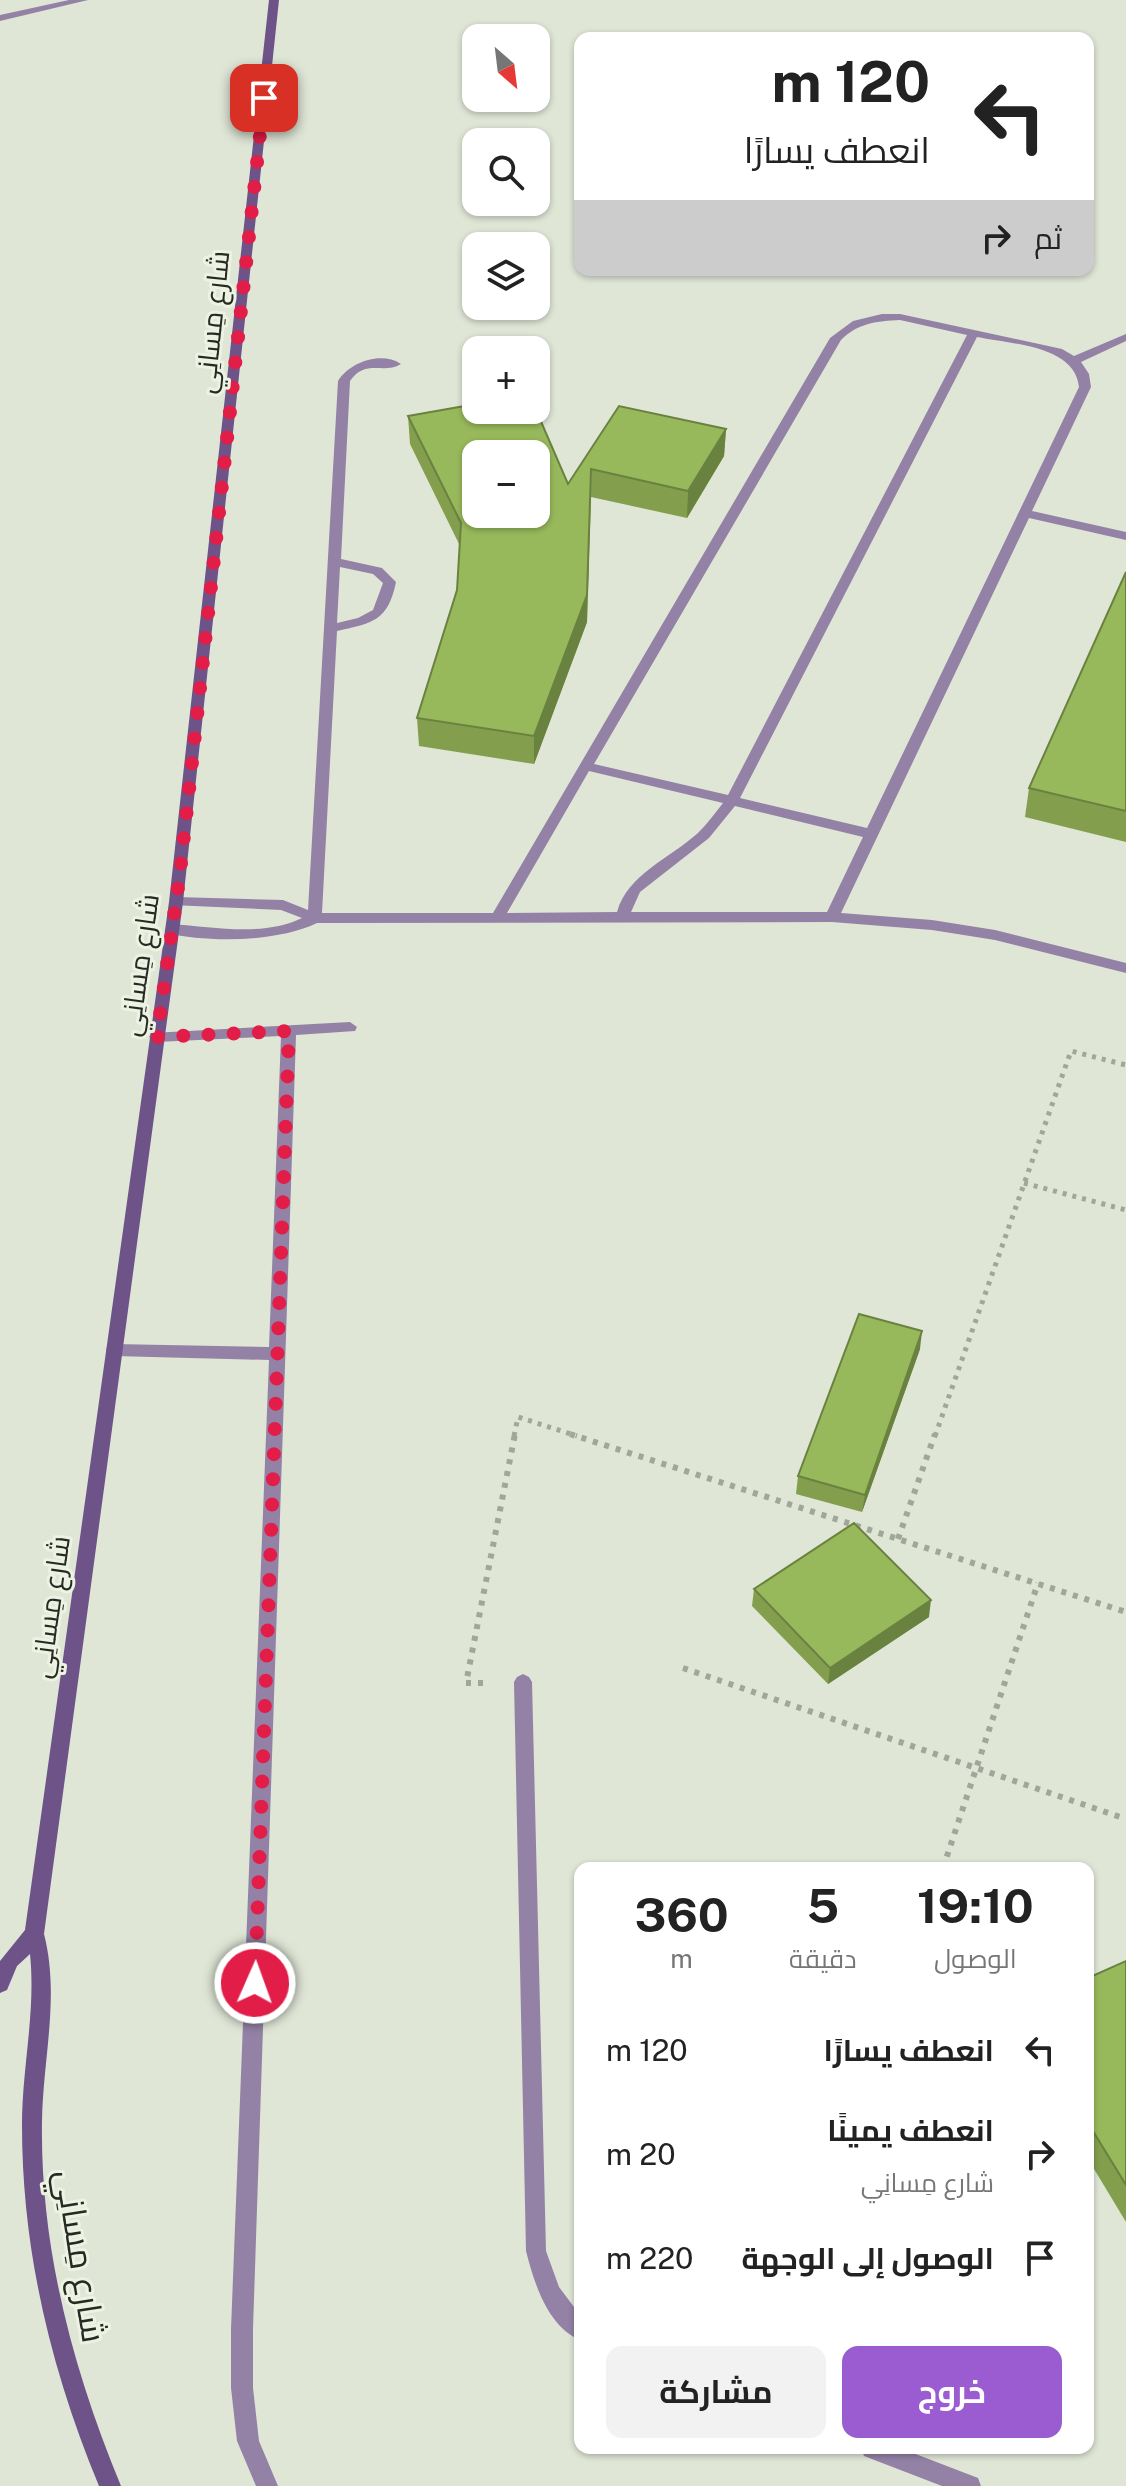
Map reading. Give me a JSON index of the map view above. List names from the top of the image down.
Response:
{
  "streets": {
    "street": ["شارع مِسانِي"]
  },
  "north": "bottom right",
  "page": {
    "map_buttons": ["+", "−"],
    "turn": ["120 m", "انعطف يسارًا"],
    "then": "ثم",
    "eta": [
      "19:10",
      "الوصول",
      "5",
      "دقيقة",
      "360",
      "m"
    ],
    "list": [
      {
        "name": "انعطف يسارًا",
        "value": "120 m"
      },
      {
        "name": "انعطف يمينًا",
        "note": "شارع مِسانِي",
        "value": "20 m"
      },
      {
        "name": "الوصول إلى الوجهة",
        "value": "220 m"
      }
    ],
    "buttons": ["خروج", "مشاركة"]
  }
}
